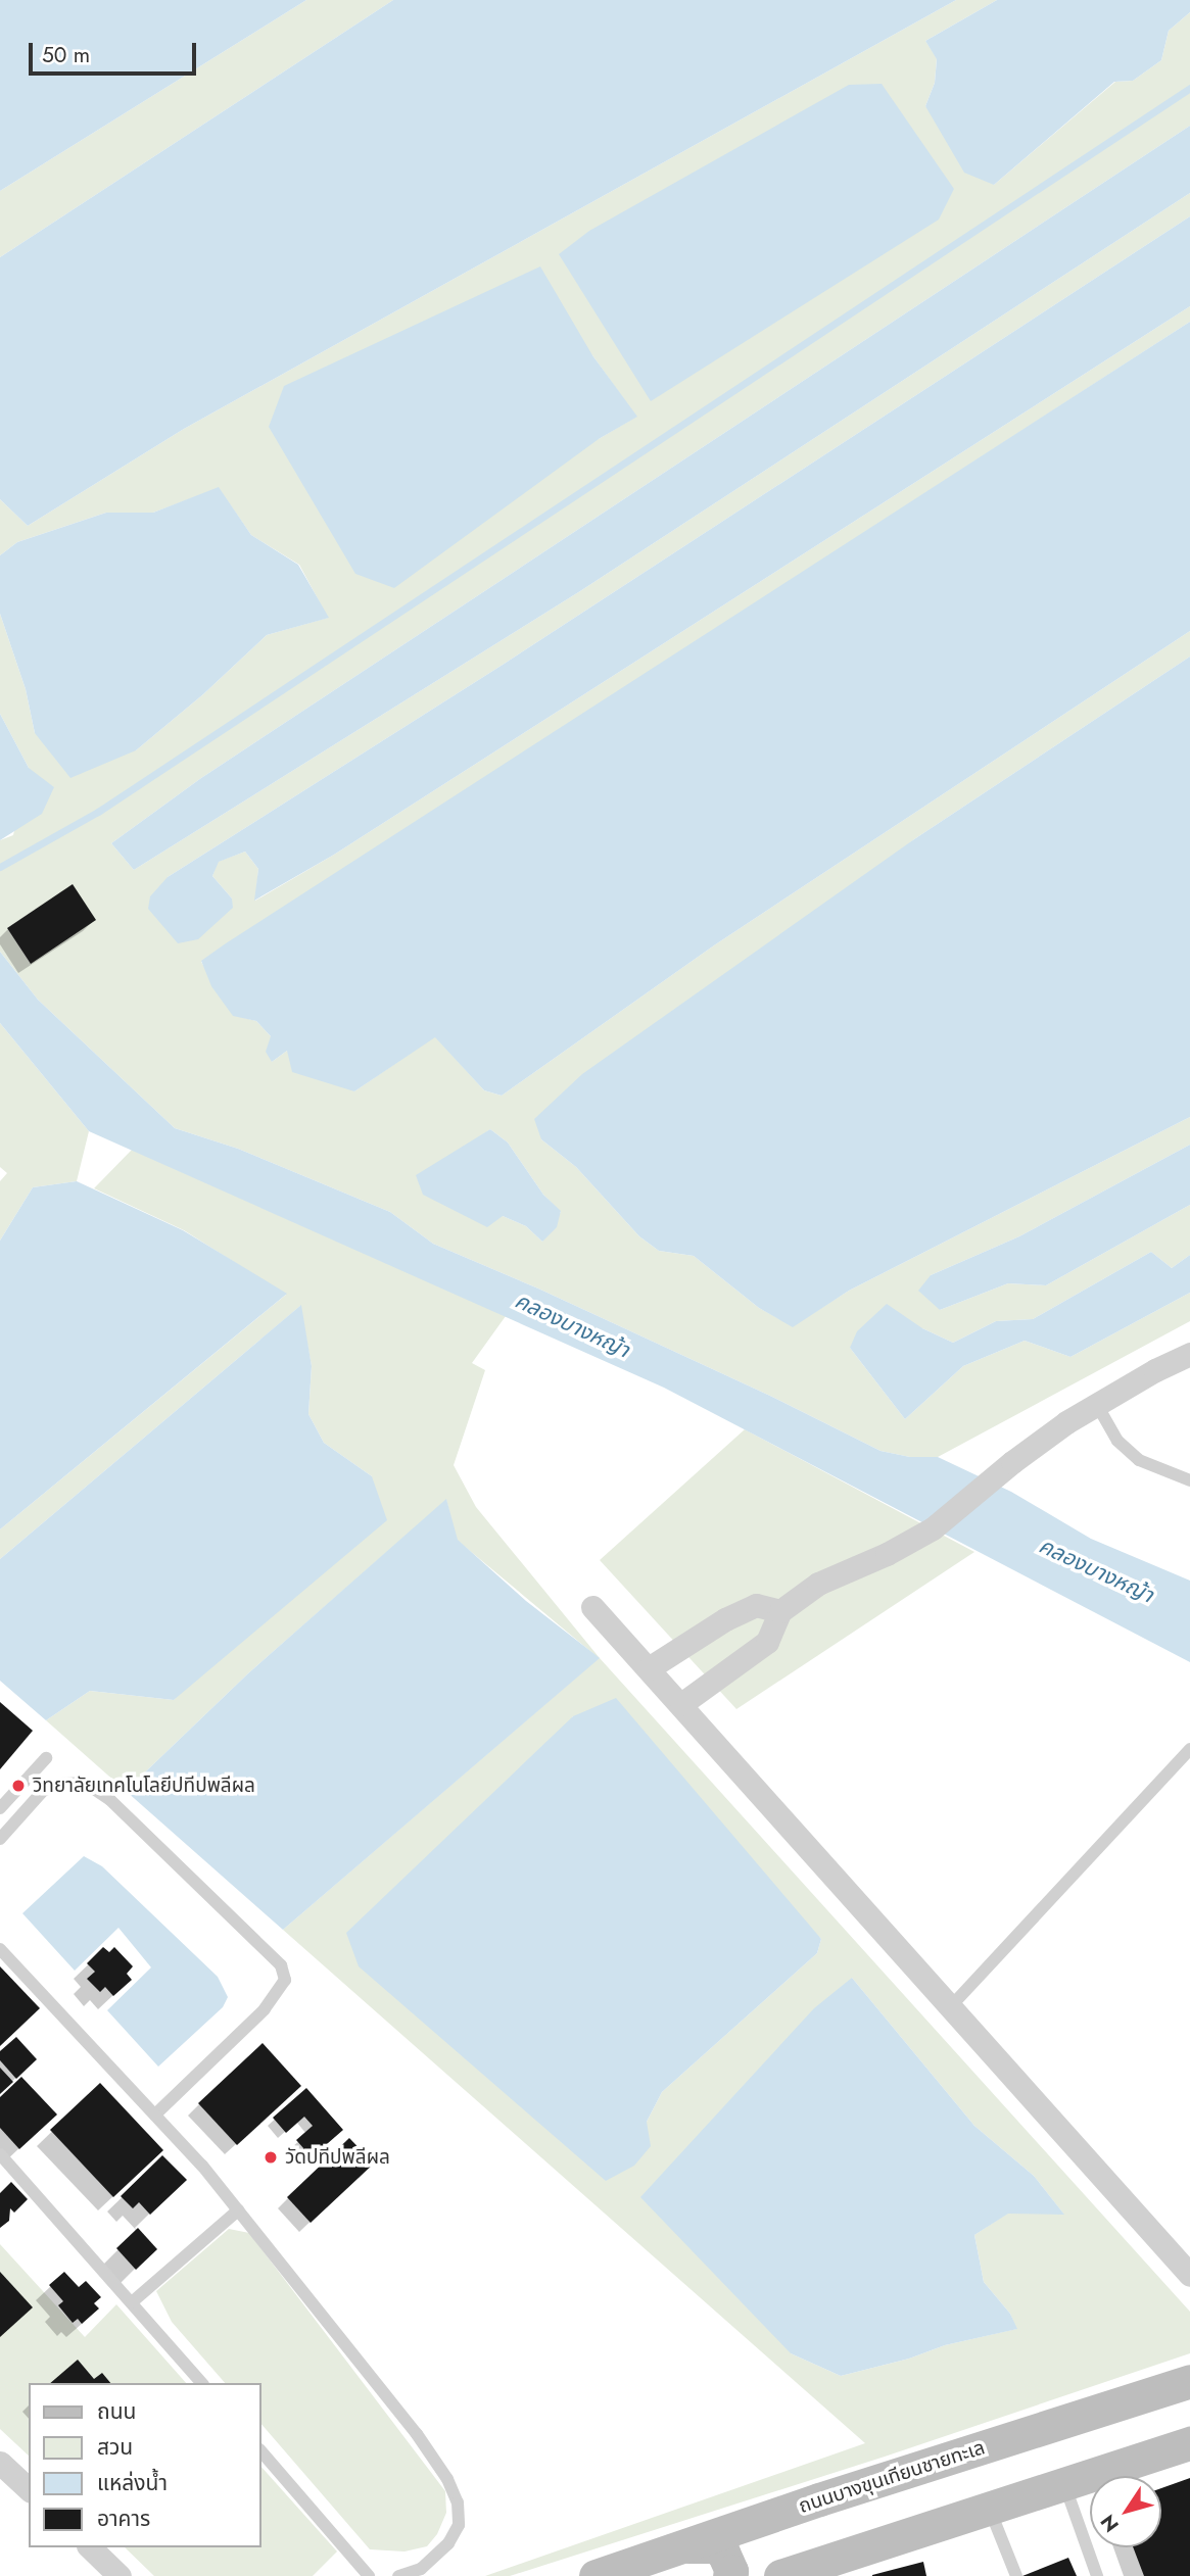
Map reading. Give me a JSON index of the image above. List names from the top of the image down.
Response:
{
  "streets": {
    "main road": ["ถนนบางขุนเทียนชายทะเล"]
  },
  "water": ["คลองบางหญ้า"],
  "places": ["วิทยาลัยเทคโนโลยีปทีปพลีผล", "วัดปทีปพลีผล"],
  "legend": [
    "ถนน",
    "สวน",
    "แหล่งน้ำ",
    "อาคาร"
  ],
  "scale_bar": "50 m",
  "north": "bottom left"
}
